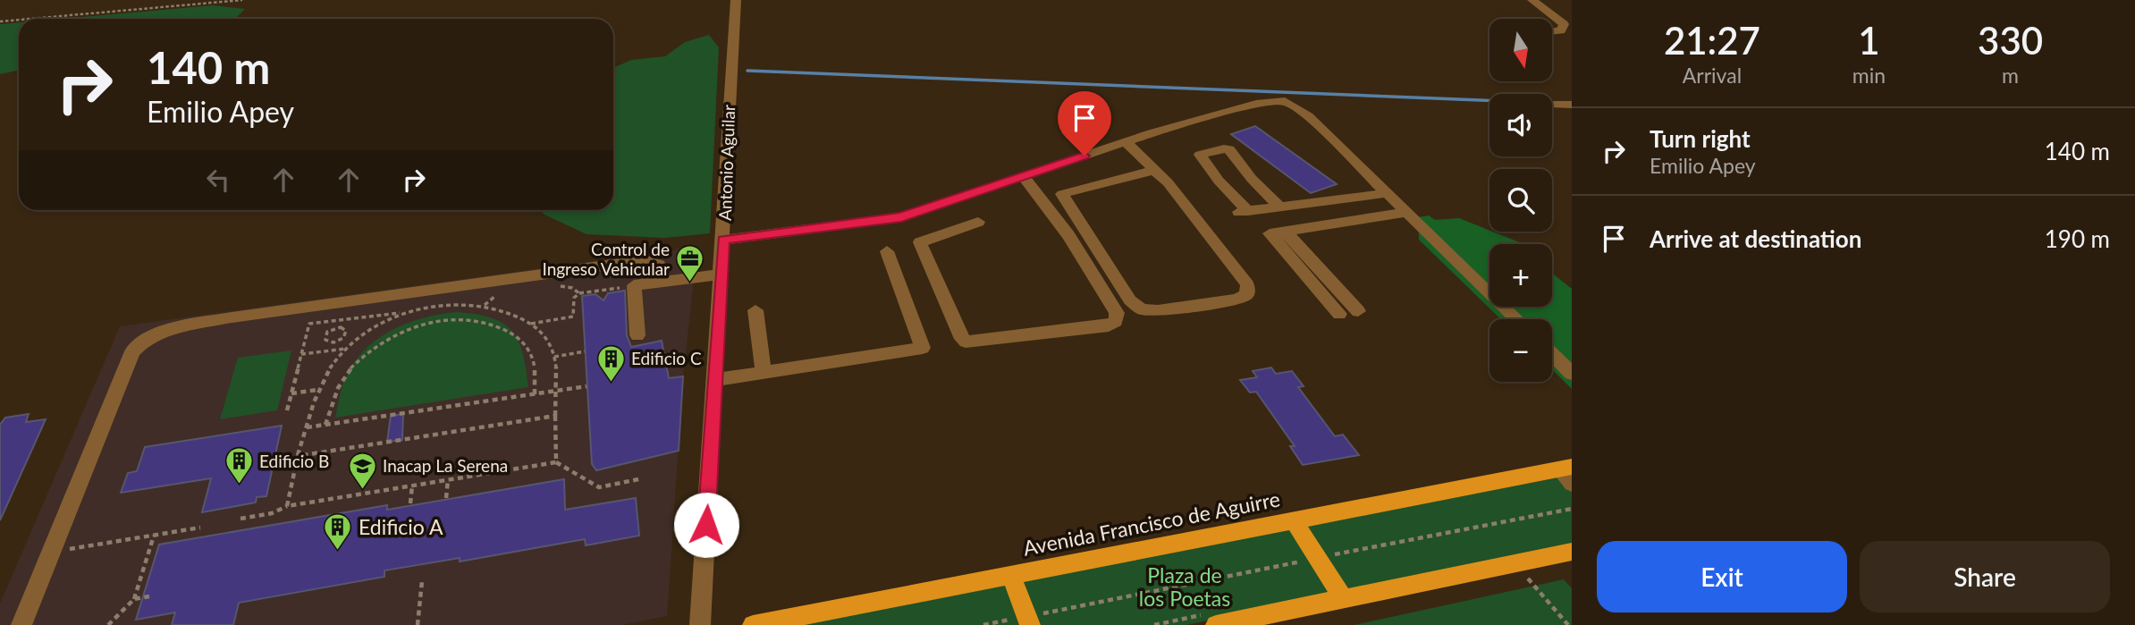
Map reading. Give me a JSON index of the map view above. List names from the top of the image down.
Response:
{
  "streets": {
    "main road": ["Avenida Francisco de Aguirre"],
    "street": ["Antonio Aguilar"]
  },
  "parks": ["Plaza de los Poetas"],
  "places": {
    "office": ["Control de Ingreso Vehicular"],
    "building": ["Edificio C", "Edificio B", "Edificio A"],
    "school or university": ["Inacap La Serena"]
  },
  "north": "bottom",
  "page": {
    "eta": [
      "21:27",
      "Arrival",
      "1",
      "min",
      "330",
      "m"
    ],
    "map_buttons": ["+", "−"],
    "turn": ["140 m", "Emilio Apey"],
    "list": [
      {
        "name": "Turn right",
        "note": "Emilio Apey",
        "value": "140 m"
      },
      {
        "name": "Arrive at destination",
        "value": "190 m"
      }
    ],
    "buttons": ["Exit", "Share"]
  }
}
